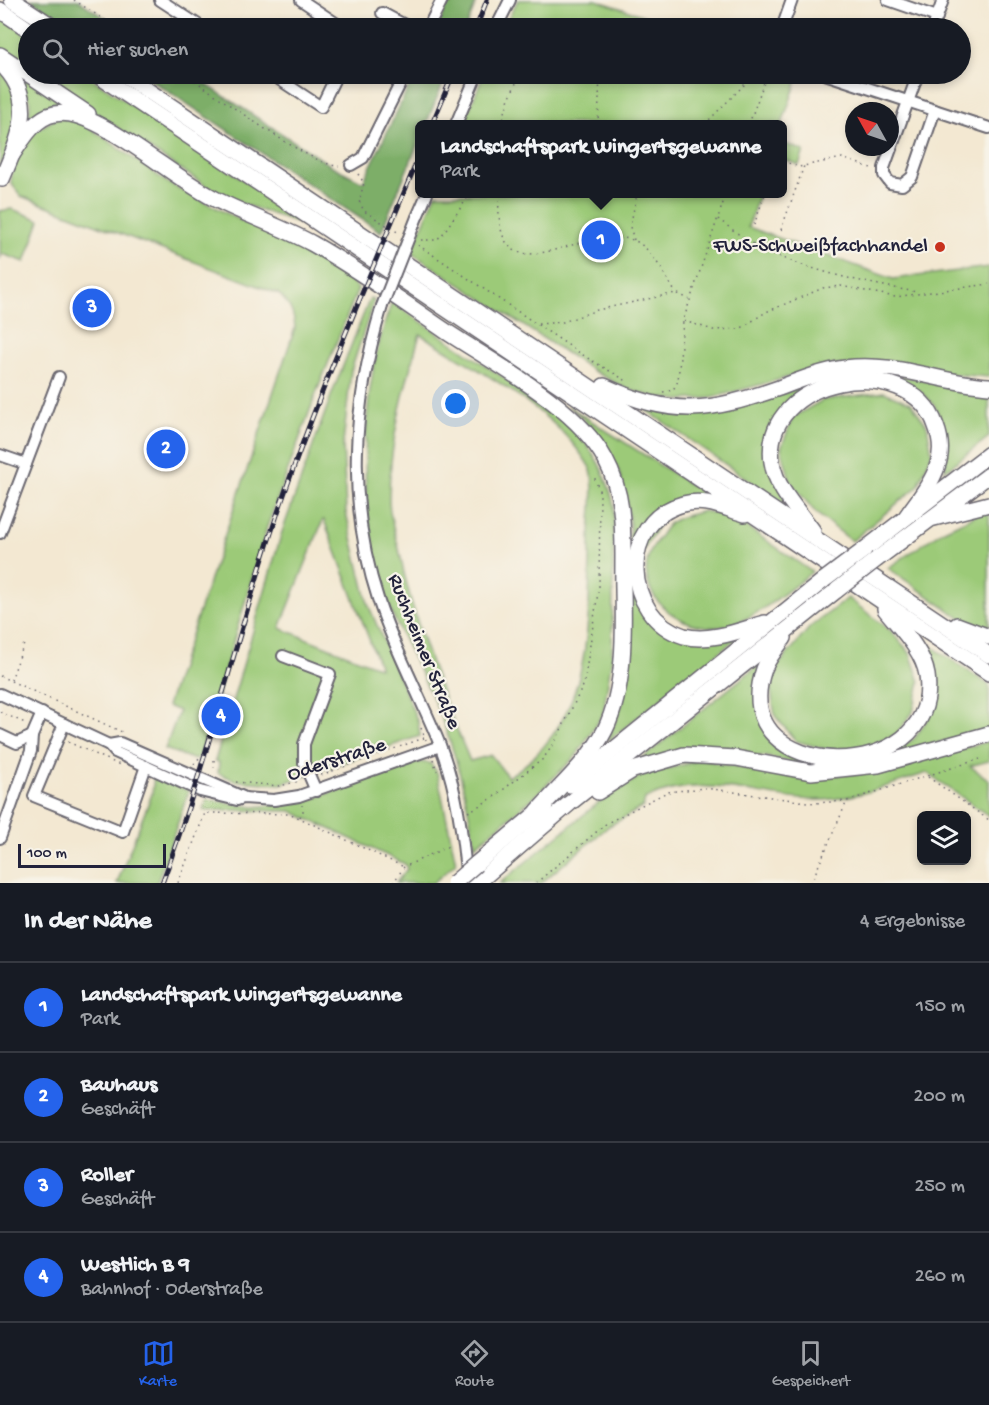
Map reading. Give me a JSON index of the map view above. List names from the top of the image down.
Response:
{
  "streets": {
    "street": ["Ruchheimer Straße", "Oderstraße"]
  },
  "crossings": [
    ["Ruchheimer Straße", "Oderstraße"]
  ],
  "places": ["FWS-Schweißfachhandel"],
  "scale_bar": "100 m",
  "north": "top left",
  "page": {
    "search": "Hier suchen",
    "popup": ["Landschaftspark Wingertsgewanne", "Park"],
    "pins": [
      "1",
      "3",
      "2",
      "4"
    ],
    "scale": "100 m",
    "heading": ["In der Nähe", "4 Ergebnisse"],
    "list": [
      {
        "mark": "1",
        "name": "Landschaftspark Wingertsgewanne",
        "note": "Park",
        "value": "150 m"
      },
      {
        "mark": "2",
        "name": "Bauhaus",
        "note": "Geschäft",
        "value": "200 m"
      },
      {
        "mark": "3",
        "name": "Roller",
        "note": "Geschäft",
        "value": "250 m"
      },
      {
        "mark": "4",
        "name": "Westlich B 9",
        "note": "Bahnhof · Oderstraße",
        "value": "260 m"
      }
    ],
    "nav": ["Karte", "Route", "Gespeichert"]
  }
}
